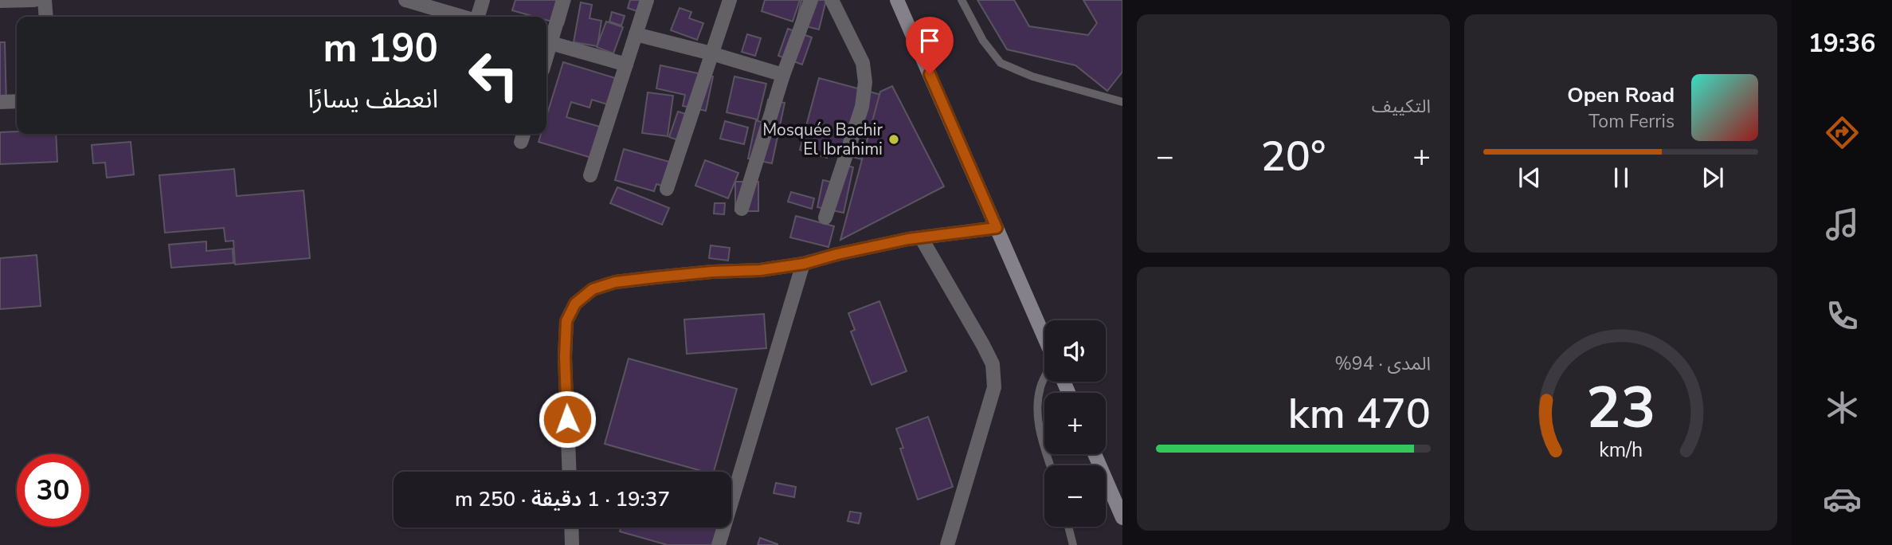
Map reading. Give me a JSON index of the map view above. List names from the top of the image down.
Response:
{
  "places": ["Mosquée Bachir El Ibrahimi"],
  "page": {
    "tabs": "19:36",
    "tile": [
      "التكييف",
      ["المدى · 94%", "470 km"]
    ],
    "turn": ["190 m", "انعطف يسارًا"],
    "song": ["Open Road", "Tom Ferris"],
    "heat": ["−", "20°", "+"],
    "map_buttons": ["+", "−"],
    "limit": "30",
    "trip": "19:37 · 1 دقيقة · 250 m",
    "gauge": ["23", "km/h"]
  }
}
